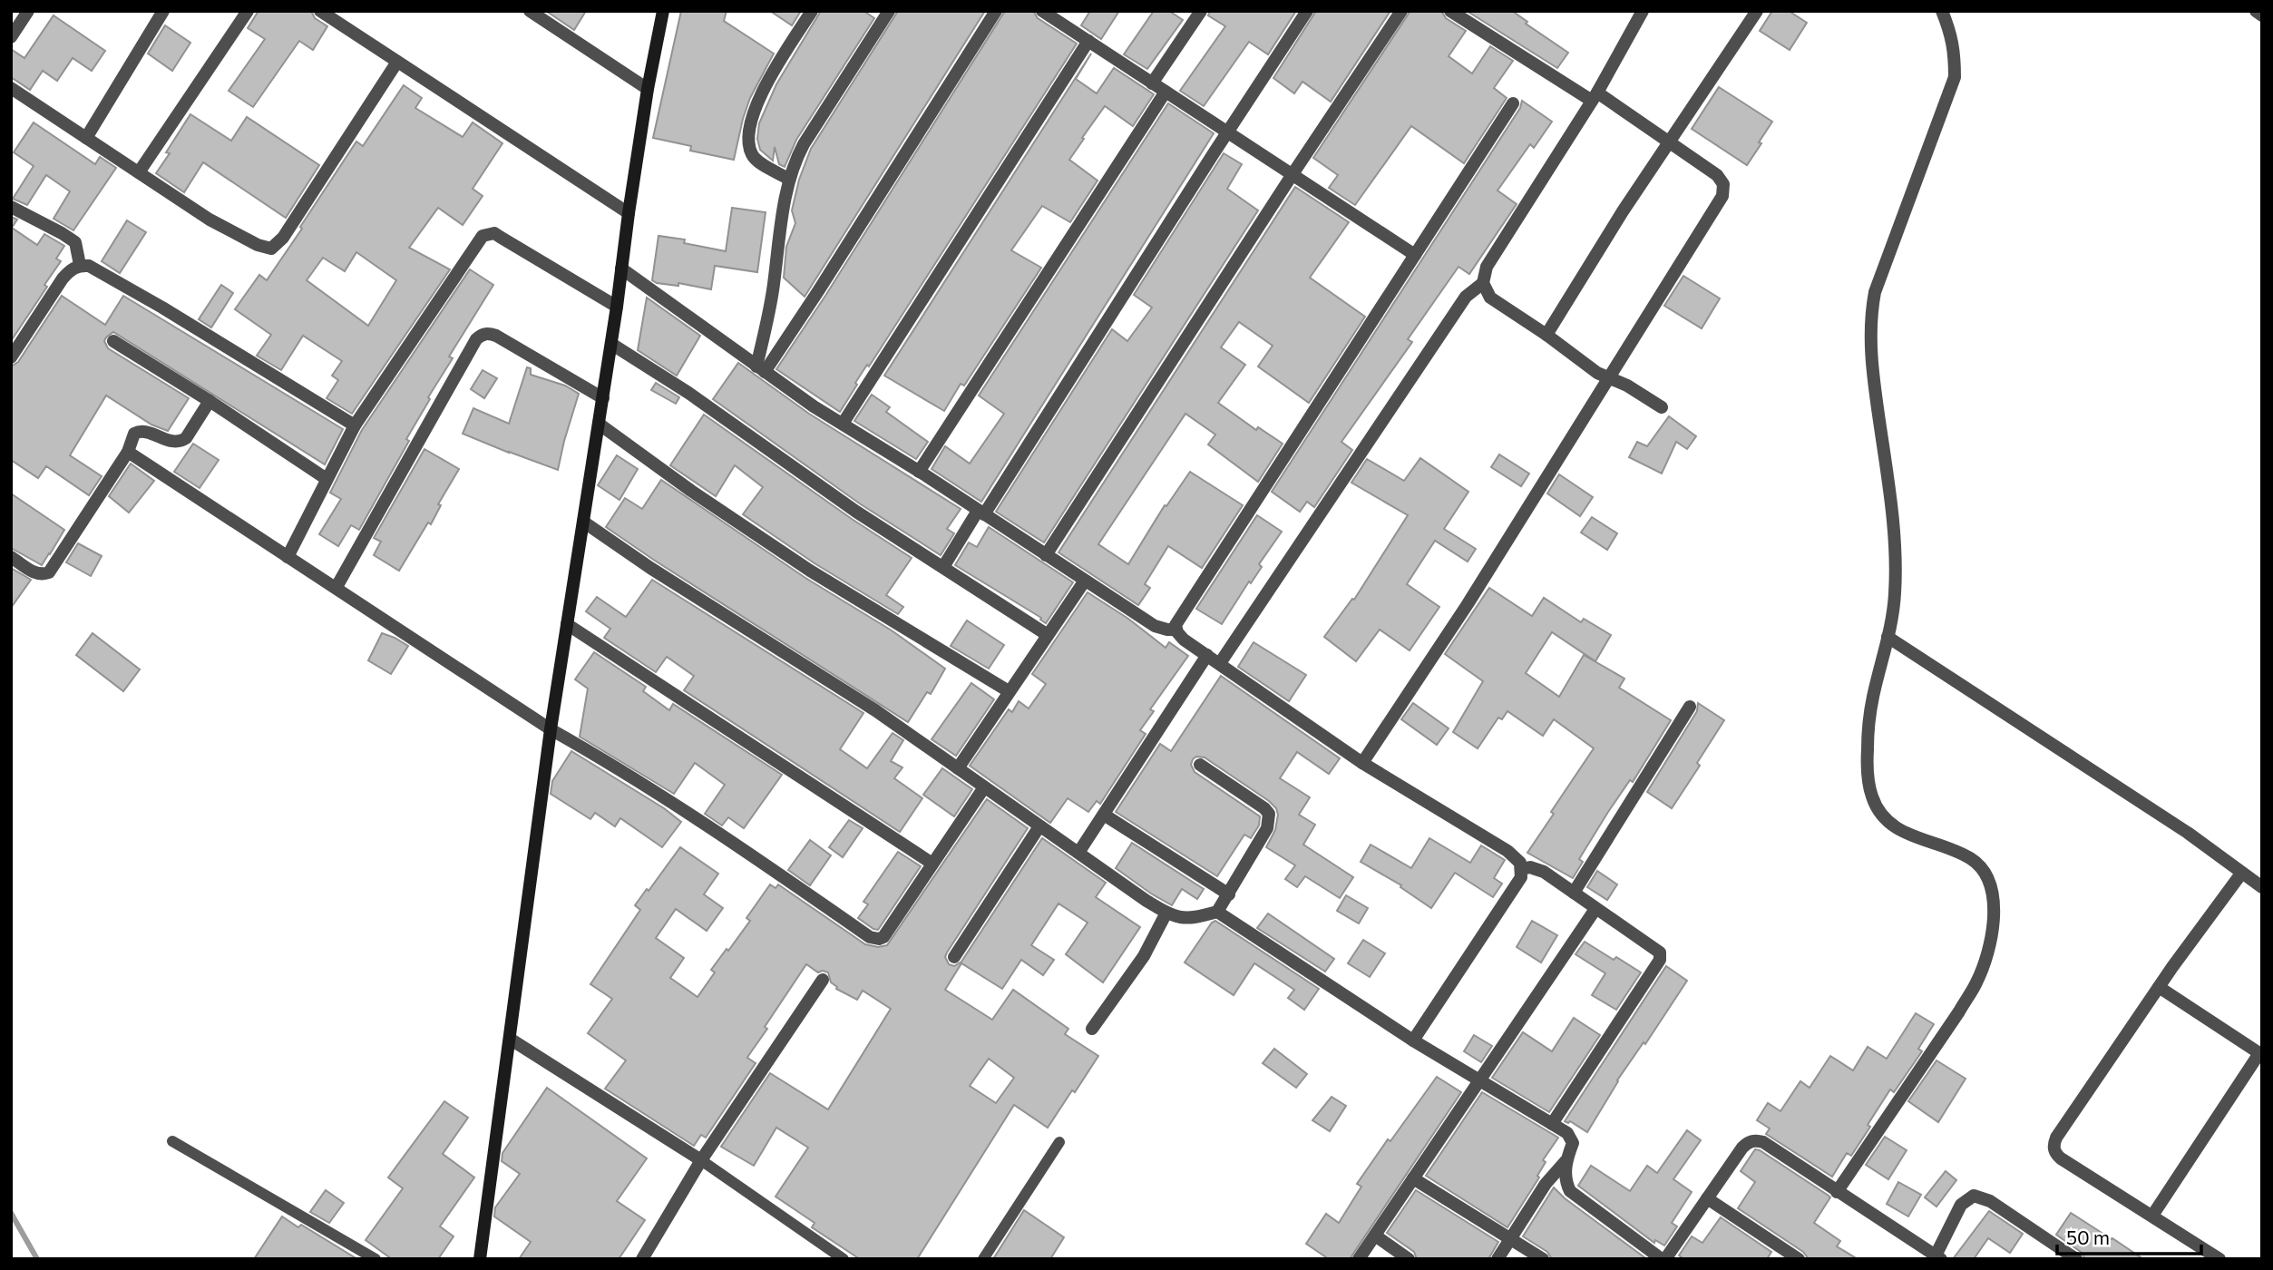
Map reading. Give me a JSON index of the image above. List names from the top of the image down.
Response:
{
  "scale_bar": "50 m"
}
